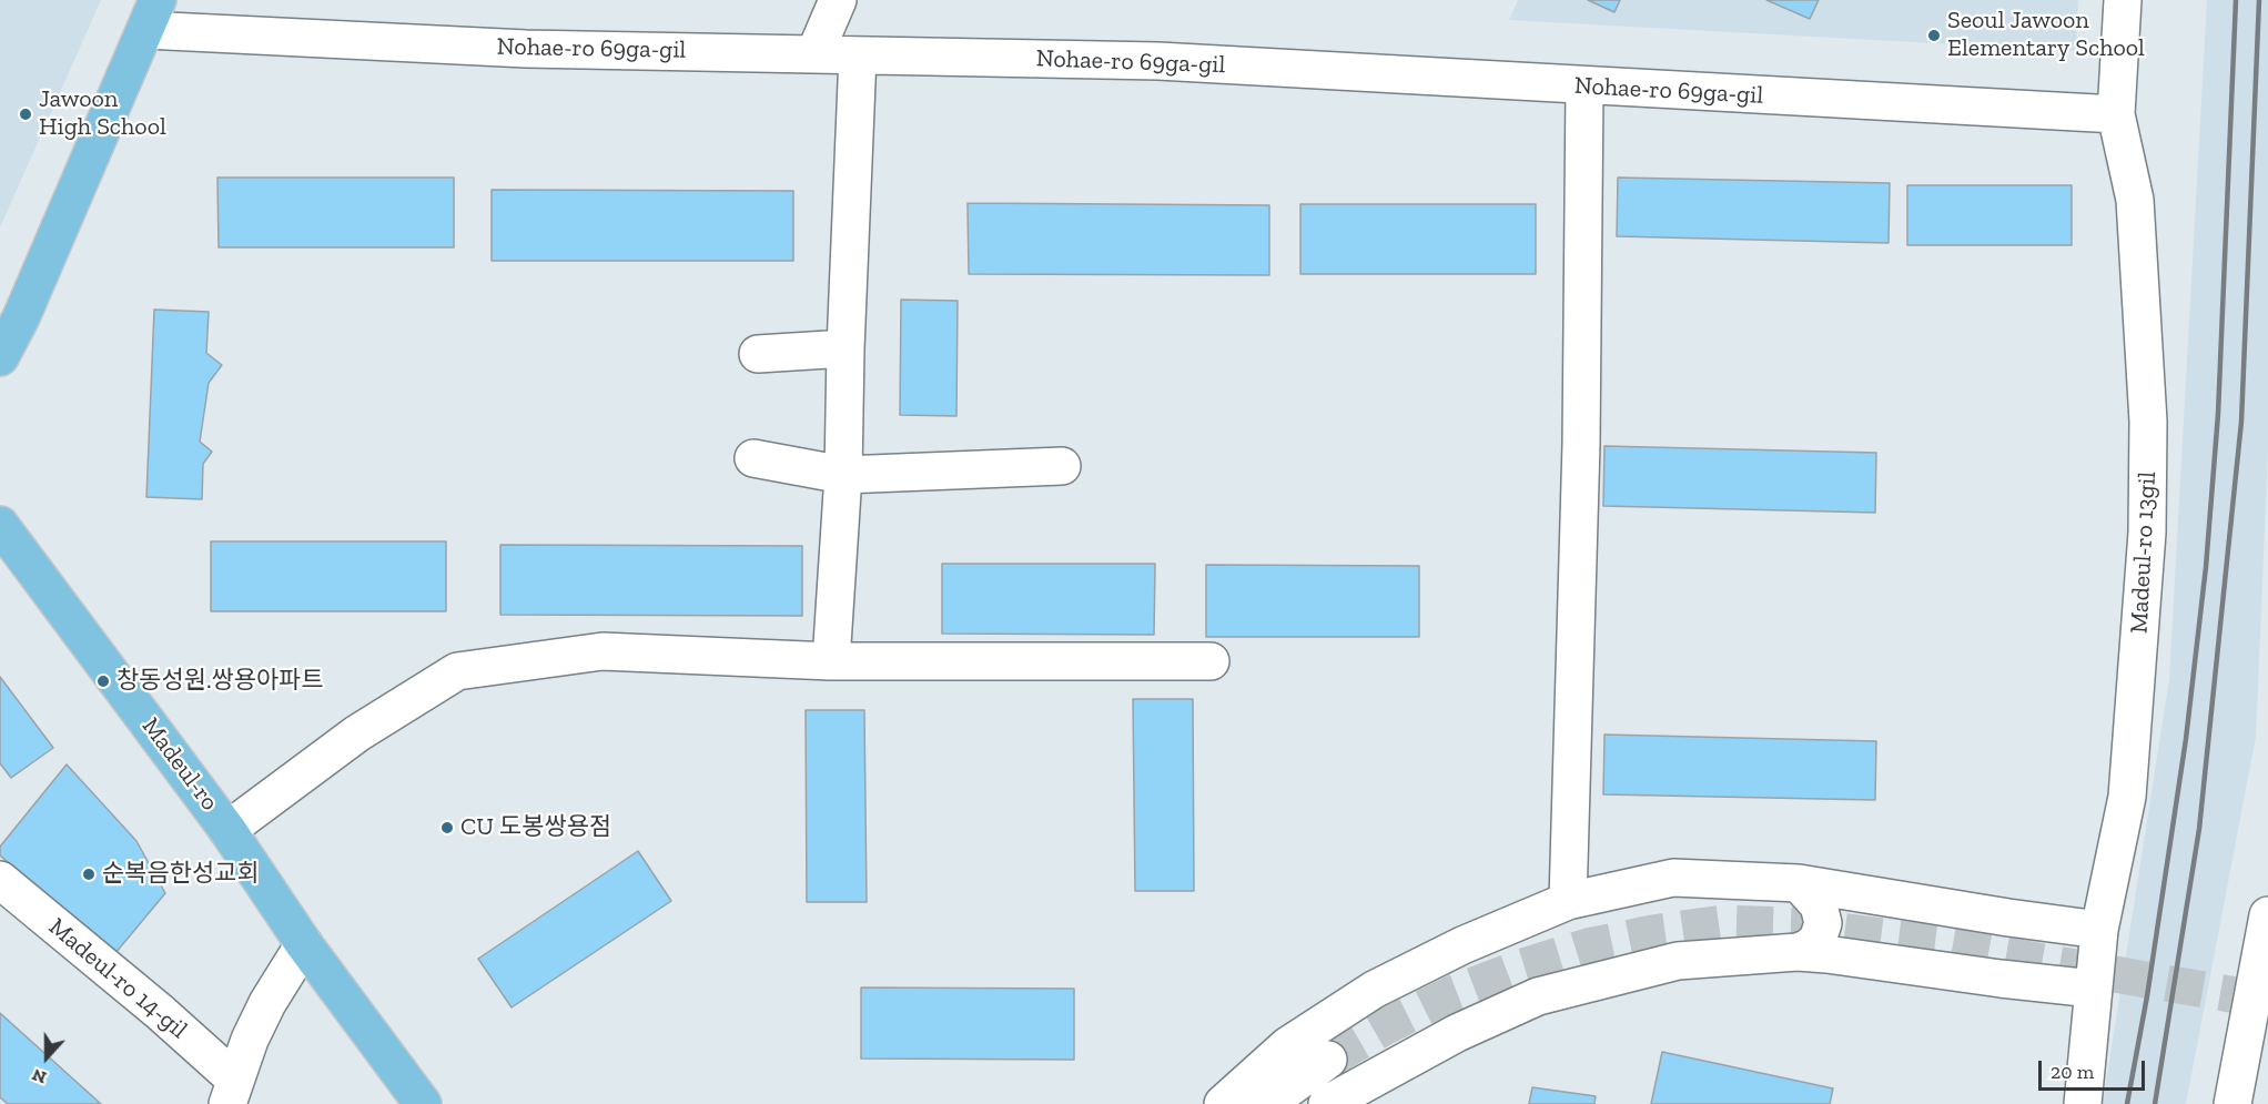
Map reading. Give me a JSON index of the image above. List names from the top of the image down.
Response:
{
  "streets": {
    "main road": ["Madeul-ro"],
    "street": ["Nohae-ro 69ga-gil", "Madeul-ro 13gil", "Madeul-ro 14-gil"]
  },
  "crossings": [
    ["Nohae-ro 69ga-gil", "Madeul-ro 13gil"]
  ],
  "places": [
    "Seoul Jawoon Elementary School",
    "Jawoon High School",
    "창동성원.쌍용아파트",
    "CU 도봉쌍용점",
    "순복음한성교회"
  ],
  "scale_bar": "20 m",
  "north": "bottom"
}
